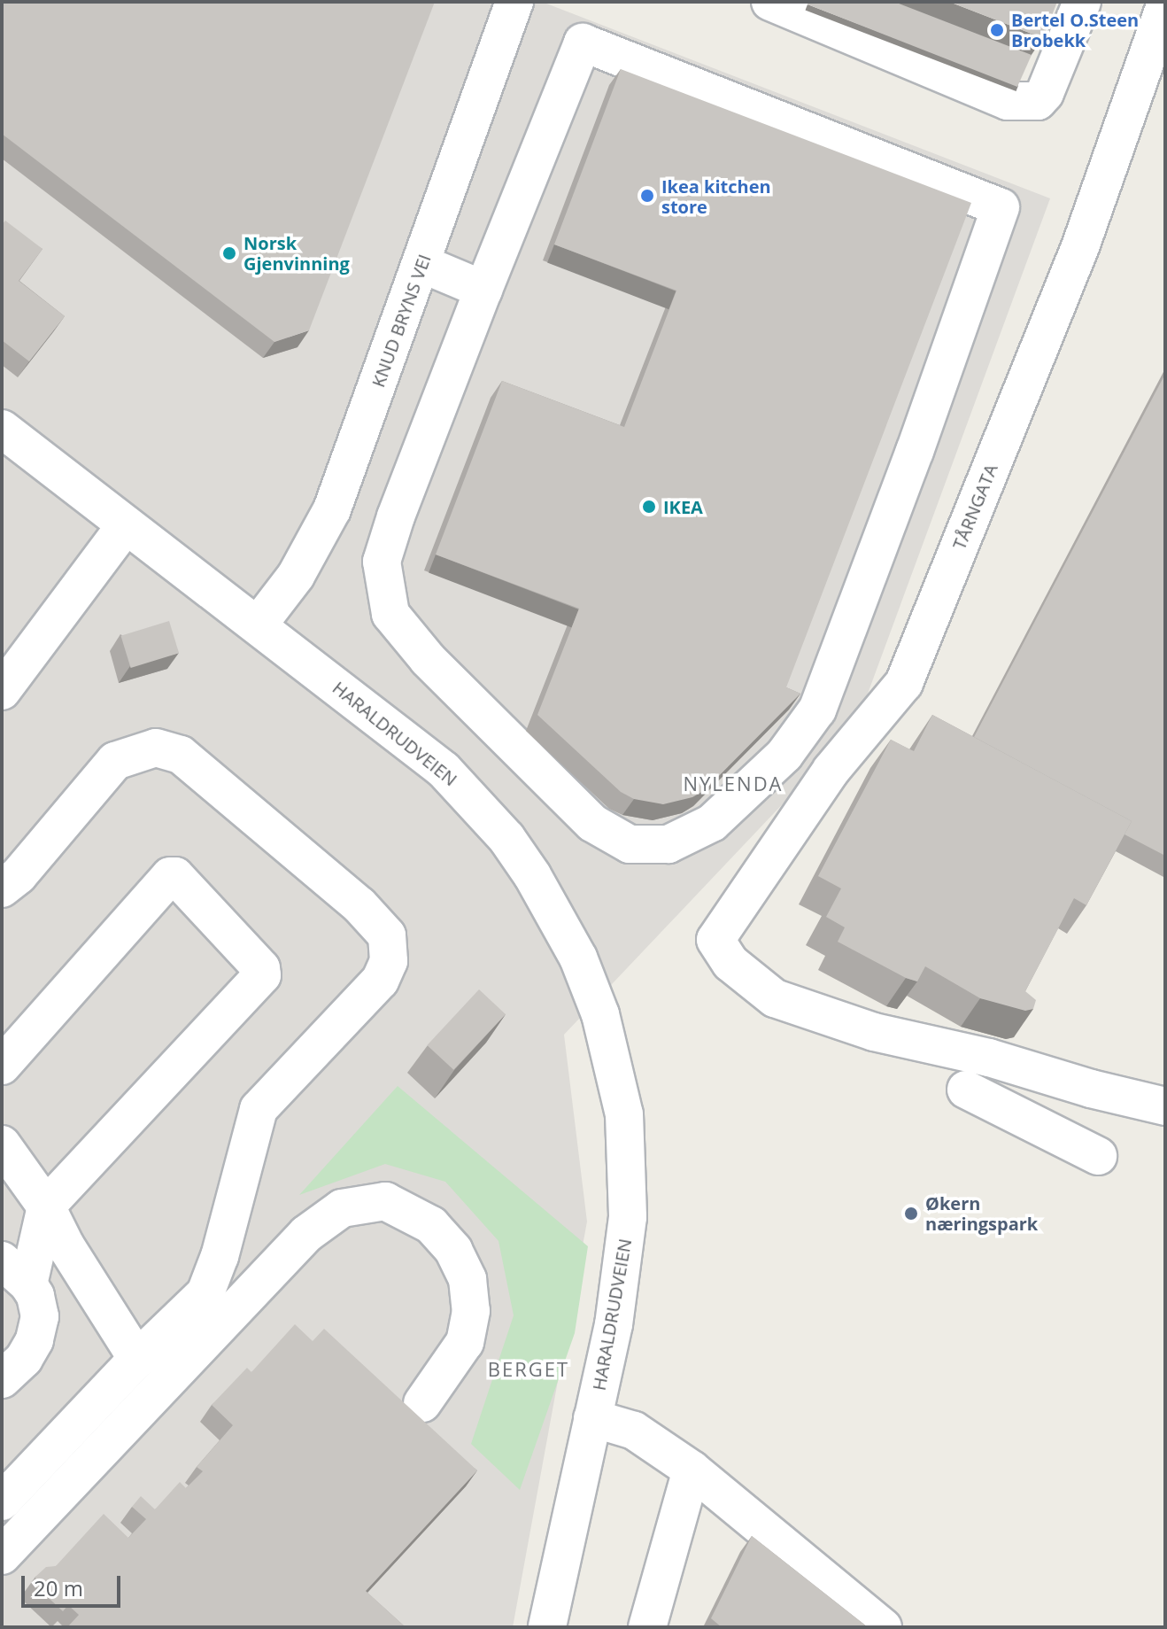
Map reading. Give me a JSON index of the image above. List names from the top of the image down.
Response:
{
  "streets": {
    "street": ["KNUD BRYNS VEI", "TÅRNGATA", "HARALDRUDVEIEN"]
  },
  "crossings": [
    ["KNUD BRYNS VEI", "HARALDRUDVEIEN"]
  ],
  "districts": ["NYLENDA", "BERGET"],
  "places": [
    "Bertel O.Steen Brobekk",
    "Ikea kitchen store",
    "Norsk Gjenvinning",
    "IKEA",
    "Økern næringspark"
  ],
  "scale_bar": "20 m"
}
